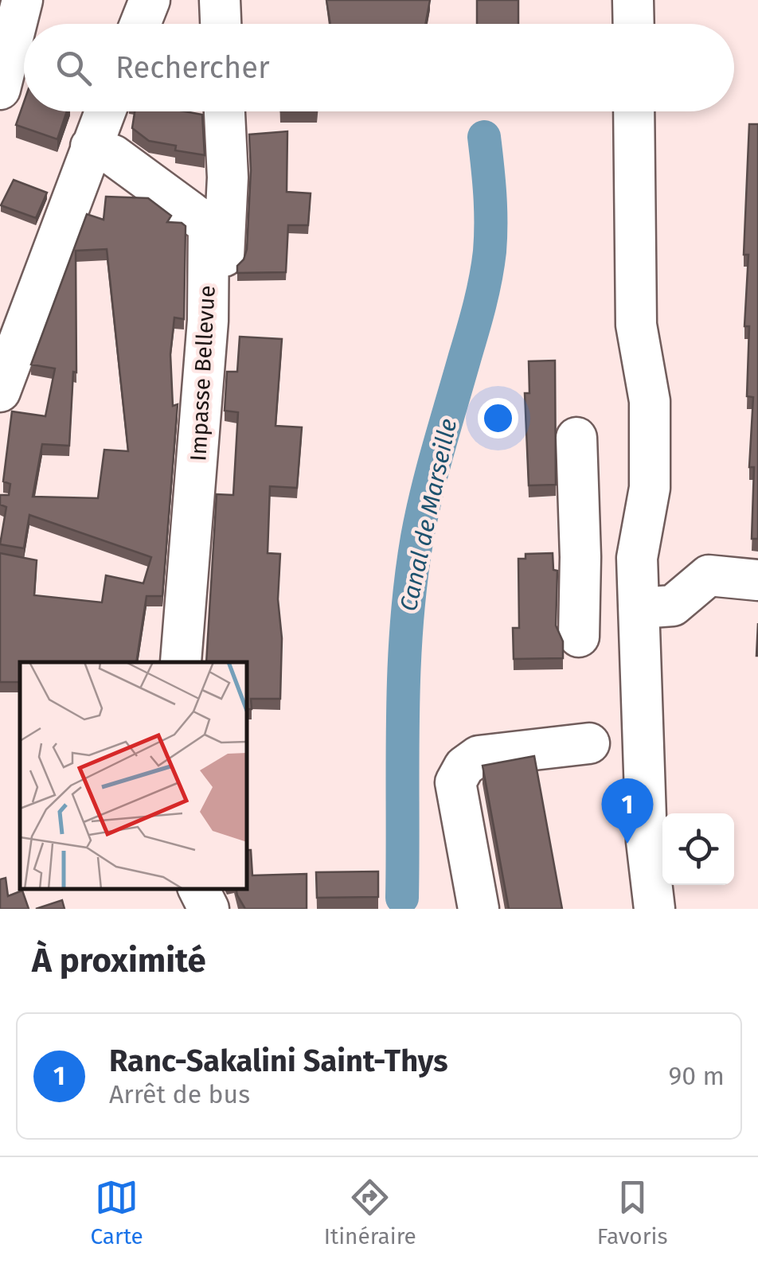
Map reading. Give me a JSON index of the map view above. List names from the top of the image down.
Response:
{
  "streets": {
    "street": ["Impasse Bellevue"]
  },
  "water": ["Canal de Marseille"],
  "page": {
    "search": "Rechercher",
    "pins": "1",
    "heading": "À proximité",
    "list": [
      {
        "mark": "1",
        "name": "Ranc-Sakalini Saint-Thys",
        "note": "Arrêt de bus",
        "value": "90 m"
      }
    ],
    "nav": ["Carte", "Itinéraire", "Favoris"]
  }
}
